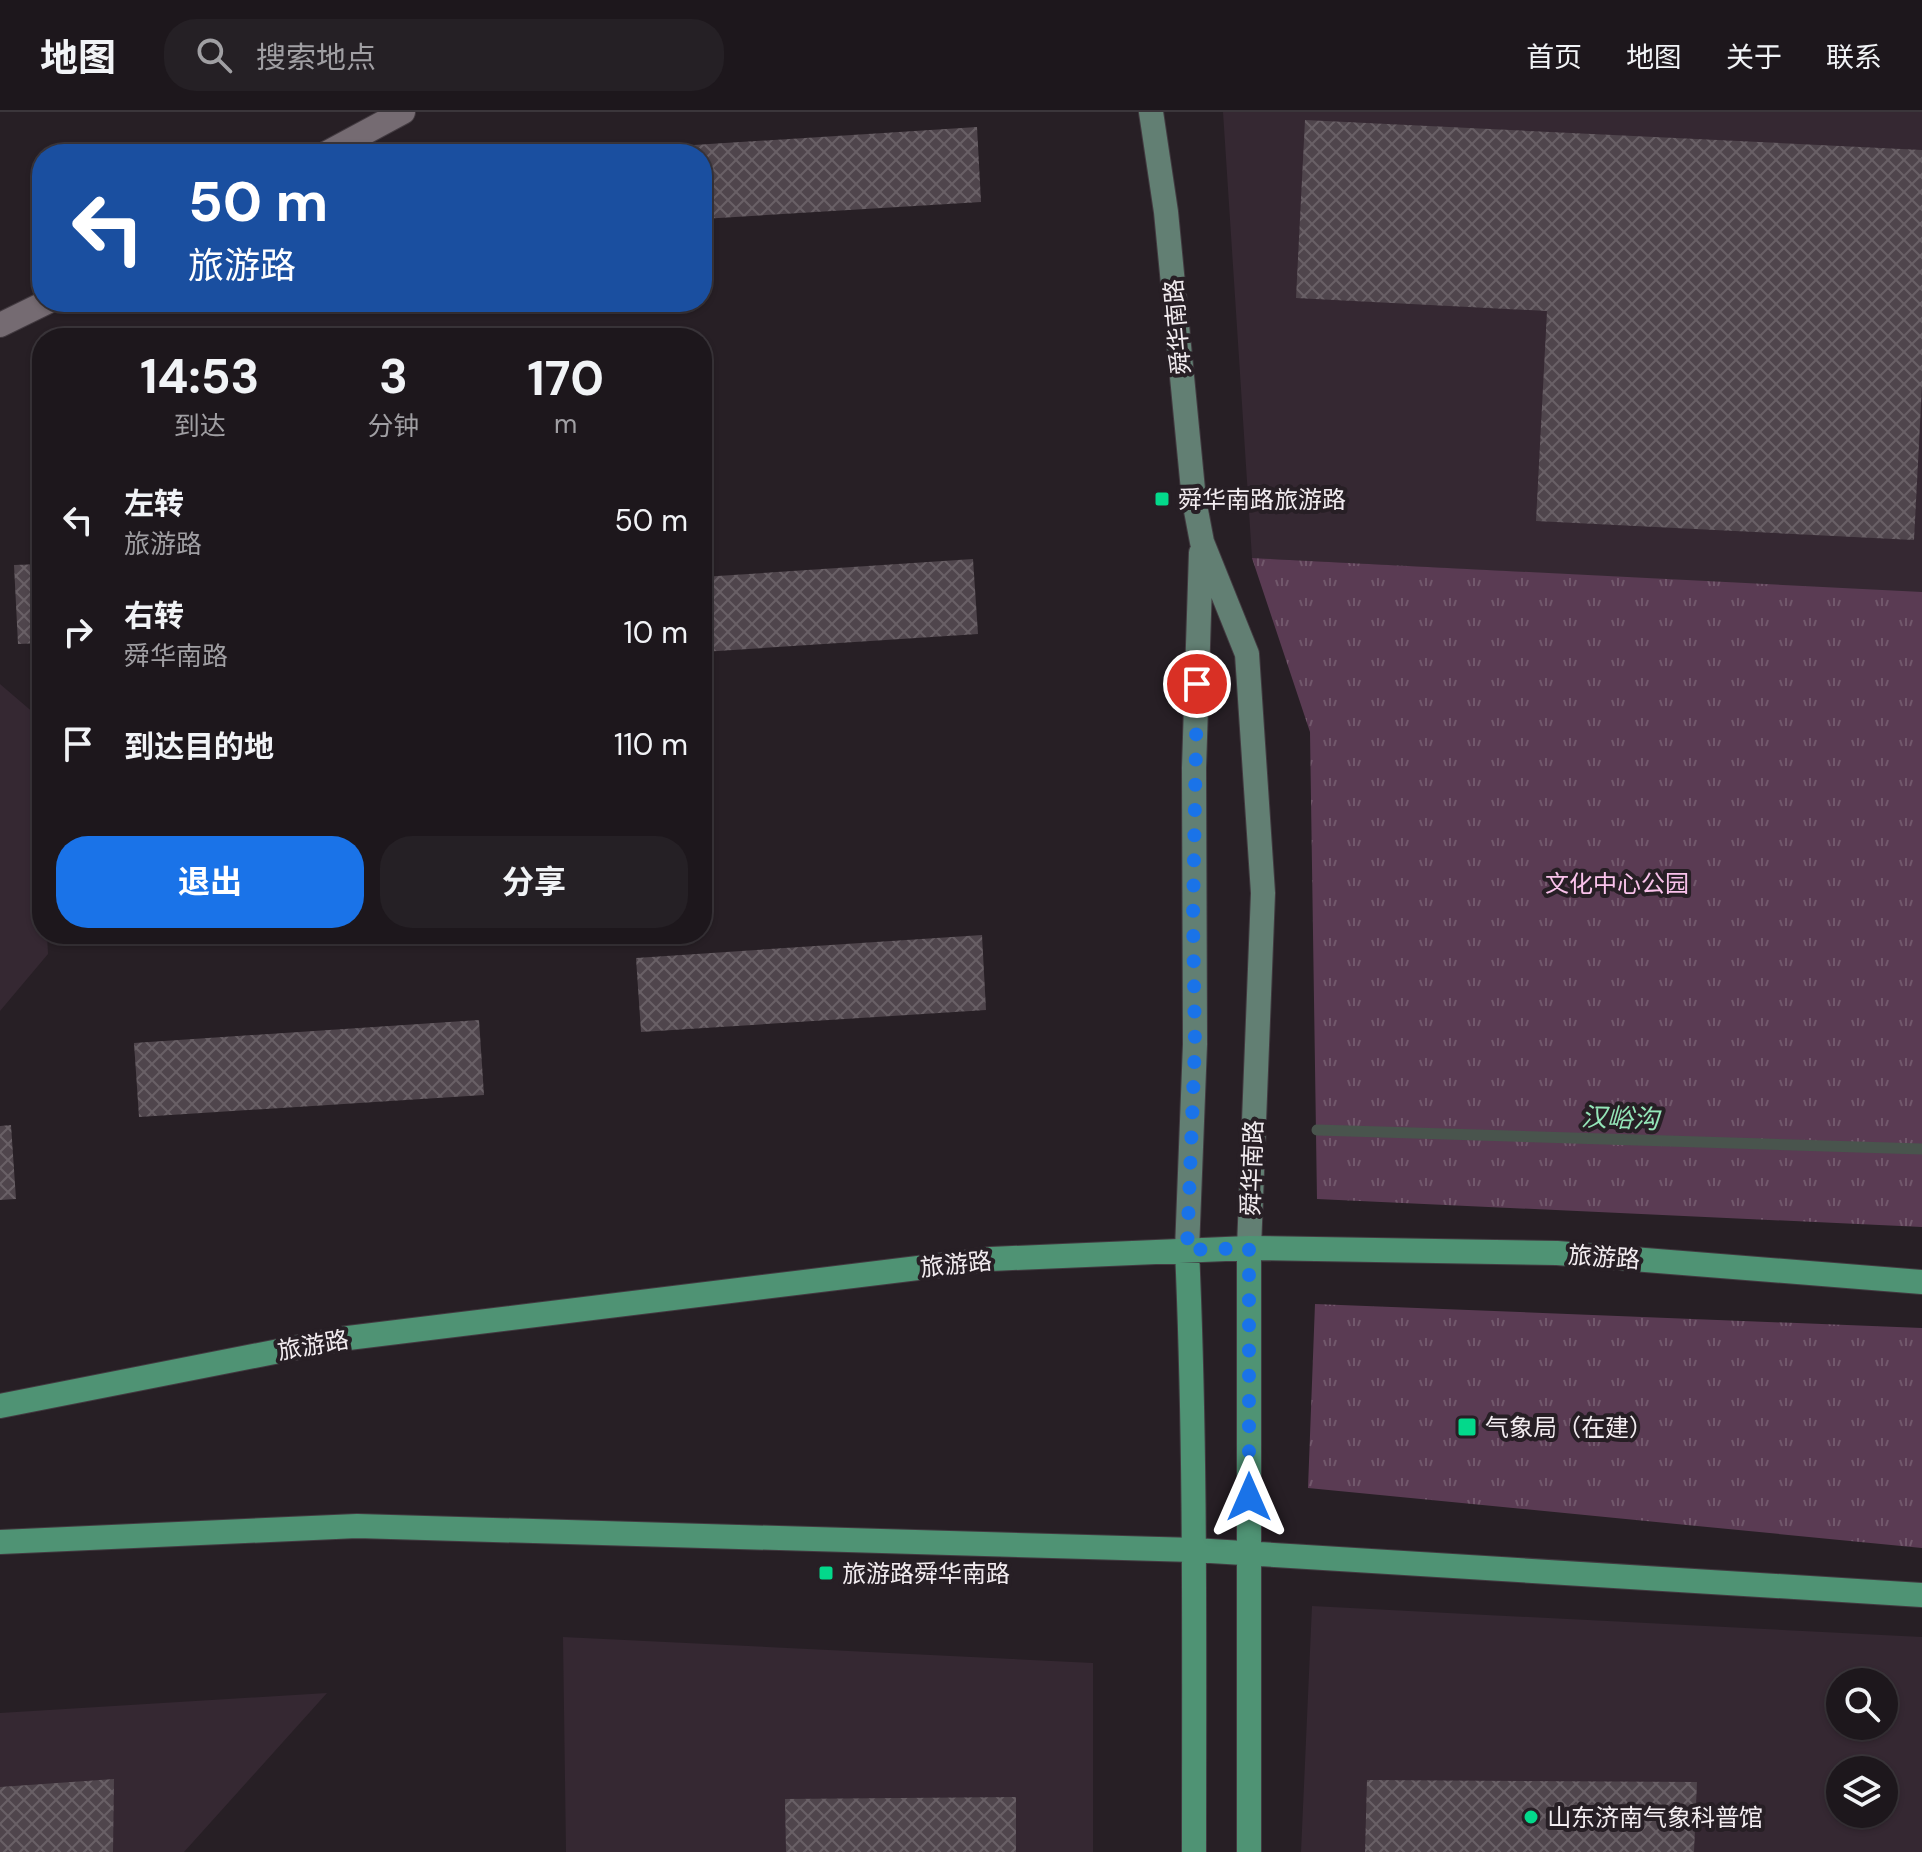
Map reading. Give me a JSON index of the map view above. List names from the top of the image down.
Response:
{
  "streets": {
    "main road": ["舜华南路", "旅游路"]
  },
  "crossings": [
    ["舜华南路", "旅游路"]
  ],
  "water": ["汉峪沟"],
  "parks": ["文化中心公园"],
  "places": {
    "transit": ["舜华南路旅游路", "气象局（在建）", "旅游路舜华南路"],
    "other": ["山东济南气象科普馆"]
  },
  "page": {
    "header": "地图",
    "search": "搜索地点",
    "nav": [
      "首页",
      "地图",
      "关于",
      "联系"
    ],
    "turn": ["50 m", "旅游路"],
    "eta": [
      "14:53",
      "到达",
      "3",
      "分钟",
      "170",
      "m"
    ],
    "list": [
      {
        "name": "左转",
        "note": "旅游路",
        "value": "50 m"
      },
      {
        "name": "右转",
        "note": "舜华南路",
        "value": "10 m"
      },
      {
        "name": "到达目的地",
        "value": "110 m"
      }
    ],
    "buttons": ["退出", "分享"]
  }
}
